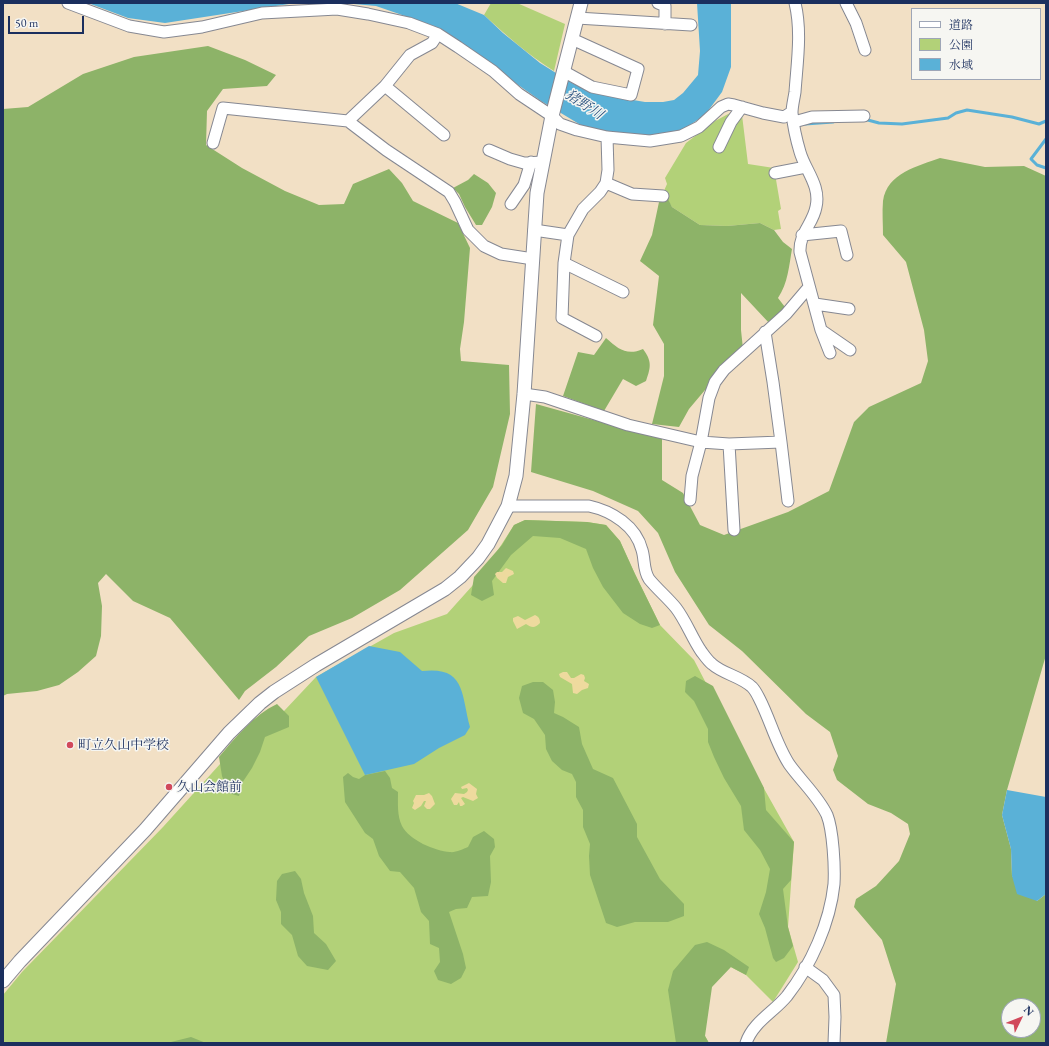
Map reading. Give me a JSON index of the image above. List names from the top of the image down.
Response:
{
  "water": ["猪野川"],
  "places": ["町立久山中学校", "久山会館前"],
  "legend": ["道路", "公園", "水域"],
  "scale_bar": "50 m",
  "north": "top right"
}
